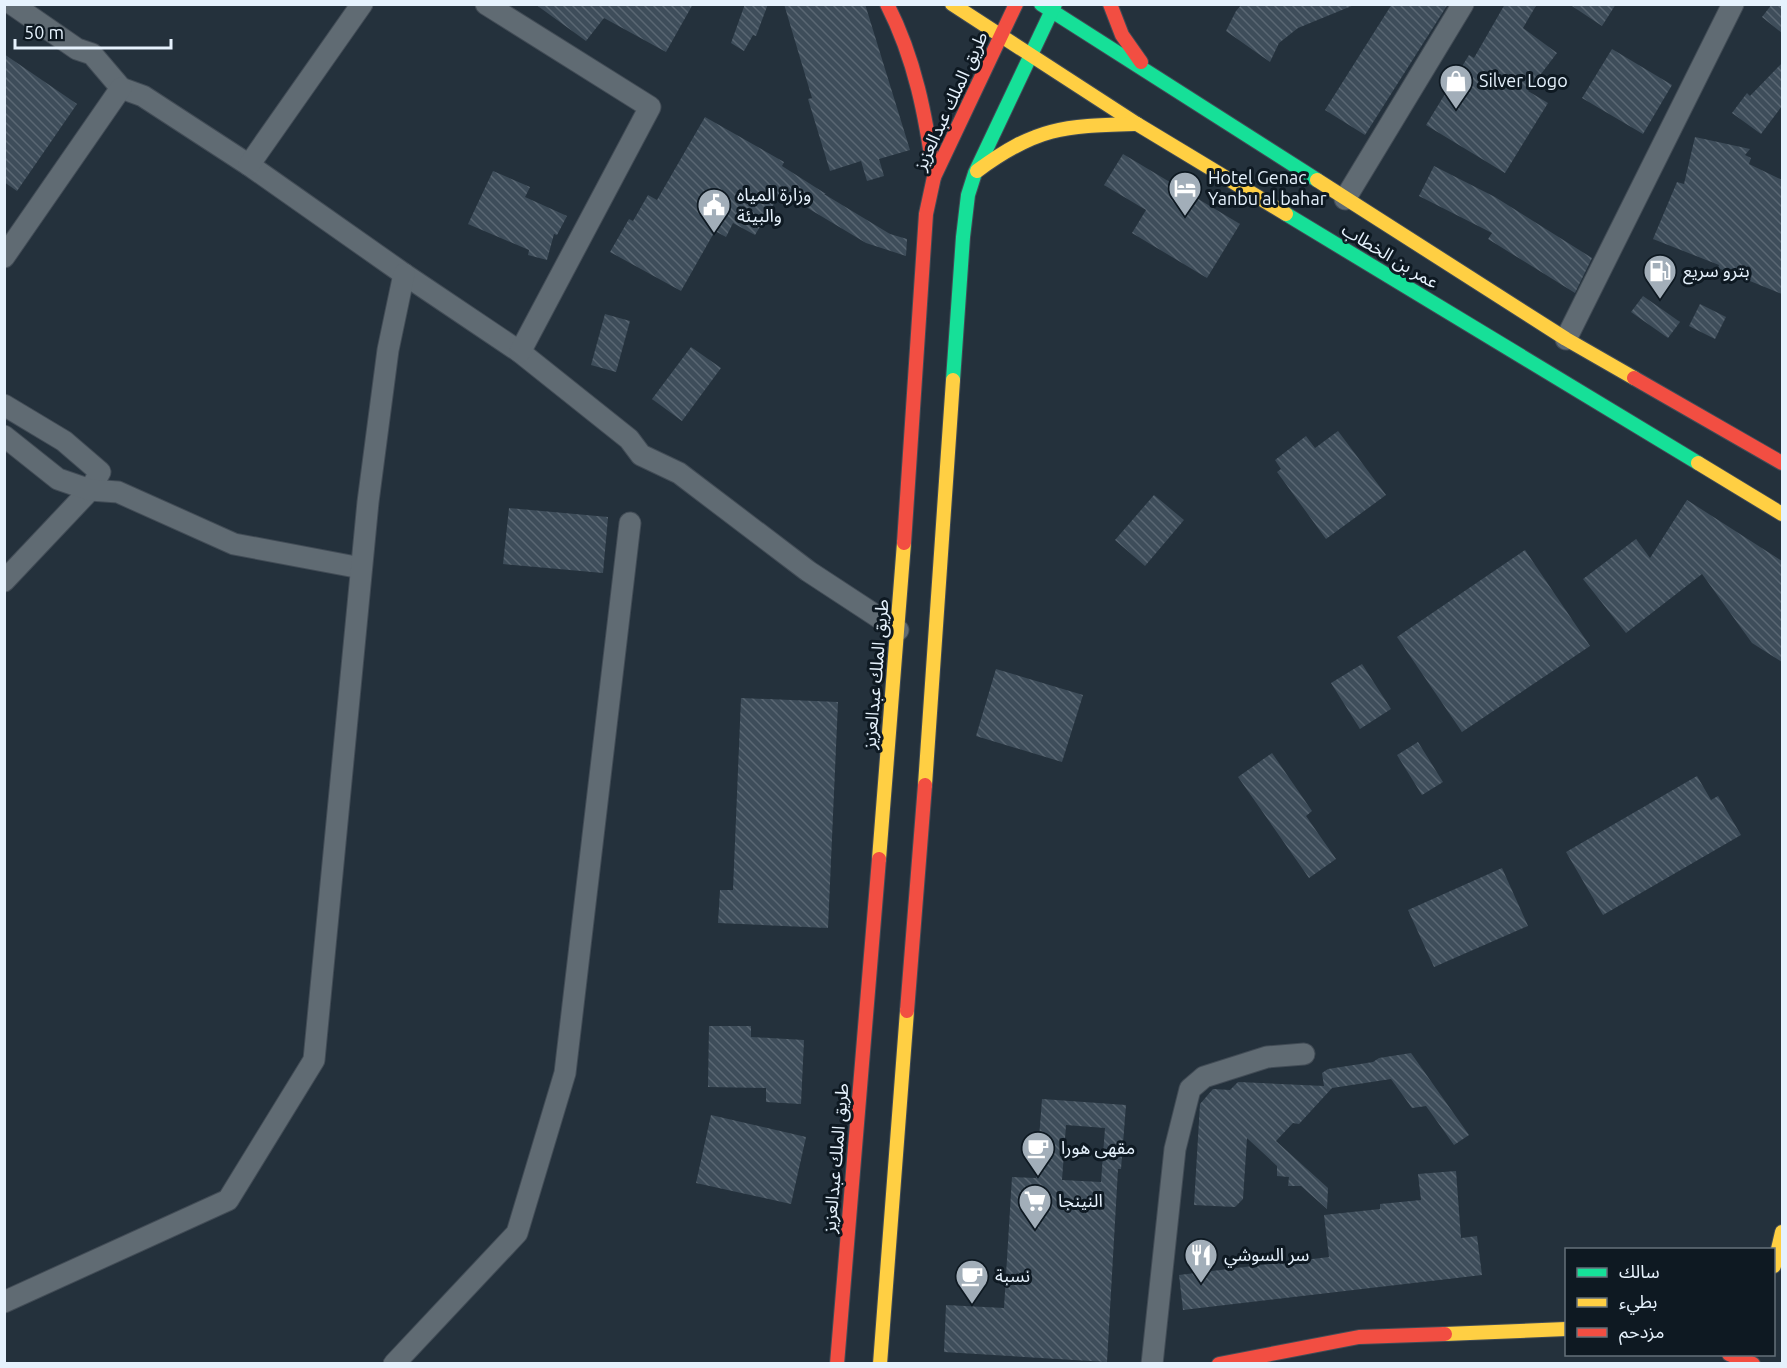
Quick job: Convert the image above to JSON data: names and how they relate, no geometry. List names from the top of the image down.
{
  "streets": {
    "main road": ["طريق الملك عبدالعزيز", "عمر بن الخطاب"]
  },
  "crossings": [
    ["طريق الملك عبدالعزيز", "عمر بن الخطاب"]
  ],
  "places": {
    "shop": ["Silver Logo"],
    "hotel": ["Hotel Genac Yanbu al bahar"],
    "public building": ["وزارة المياه والبيئة"],
    "fuel station": ["بترو سريع"],
    "cafe": ["مقهى هورا", "نسبة"],
    "supermarket": ["النينجا"],
    "restaurant": ["سر السوشي"]
  },
  "legend": ["سالك", "بطيء", "مزدحم"],
  "scale_bar": "50 m"
}
